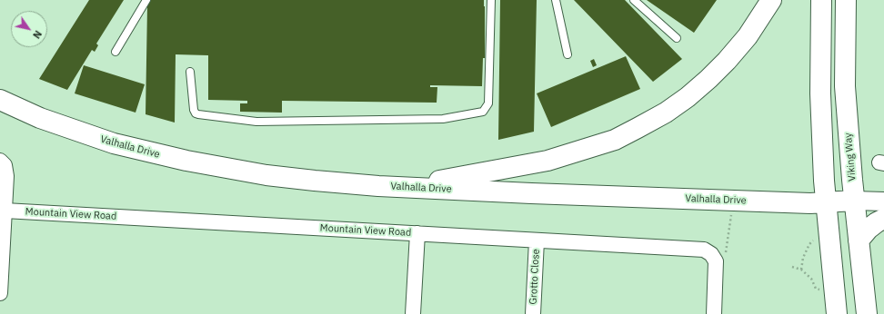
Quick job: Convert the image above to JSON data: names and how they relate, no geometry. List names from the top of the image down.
{
  "streets": {
    "main road": ["Valhalla Drive", "Viking Way"],
    "street": ["Mountain View Road", "Grotto Close"]
  },
  "crossings": [
    ["Valhalla Drive", "Viking Way"],
    ["Mountain View Road", "Grotto Close"]
  ],
  "north": "bottom right"
}
